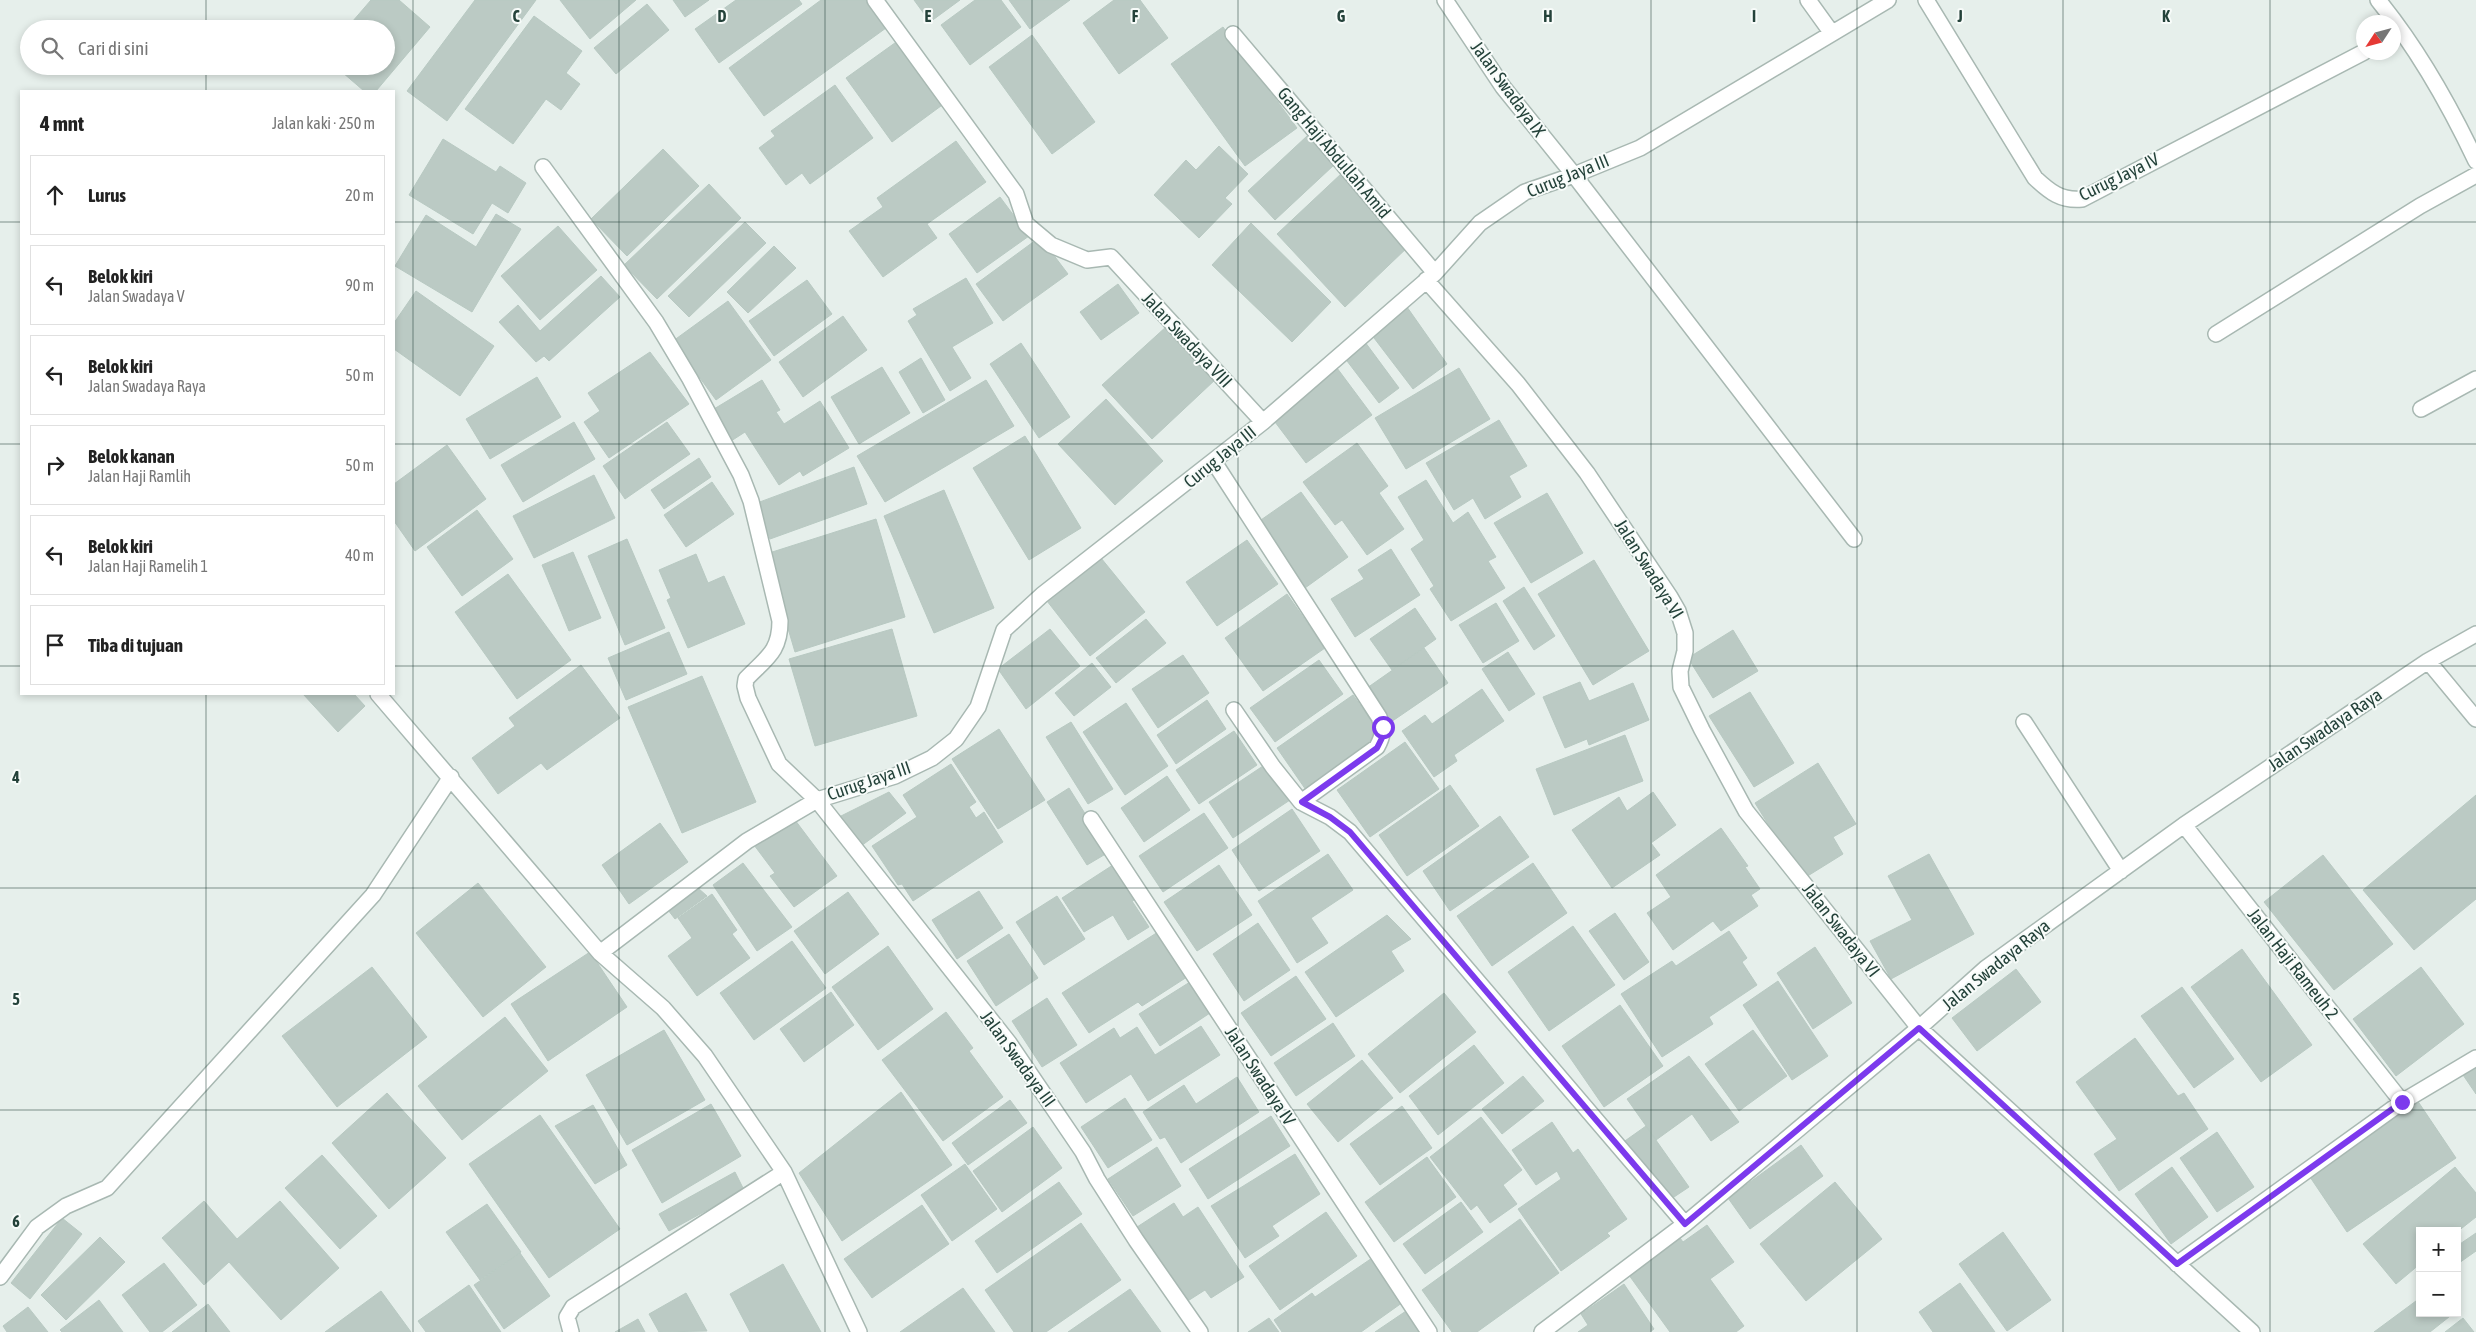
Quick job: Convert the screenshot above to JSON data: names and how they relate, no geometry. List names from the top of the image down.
{
  "streets": {
    "street": [
      "Jalan Swadaya IX",
      "Gang Haji Abdullah Amid",
      "Curug Jaya III",
      "Curug Jaya IV",
      "Jalan Swadaya VIII",
      "Jalan Swadaya VI",
      "Jalan Swadaya Raya",
      "Jalan Haji Rameuh 2",
      "Jalan Swadaya III",
      "Jalan Swadaya IV"
    ]
  },
  "crossings": [
    ["Jalan Swadaya IX", "Curug Jaya III"],
    ["Gang Haji Abdullah Amid", "Curug Jaya III"],
    ["Gang Haji Abdullah Amid", "Jalan Swadaya VI"],
    ["Curug Jaya III", "Jalan Swadaya VIII"],
    ["Curug Jaya III", "Jalan Swadaya VI"],
    ["Curug Jaya III", "Jalan Swadaya III"],
    ["Jalan Swadaya VI", "Jalan Swadaya Raya"],
    ["Jalan Swadaya Raya", "Jalan Haji Rameuh 2"]
  ],
  "north": "bottom left",
  "page": {
    "search": "Cari di sini",
    "heading": ["4 mnt", "Jalan kaki · 250 m"],
    "list": [
      ["Lurus", "20 m"],
      ["Belok kiri", "Jalan Swadaya V", "90 m"],
      ["Belok kiri", "Jalan Swadaya Raya", "50 m"],
      ["Belok kanan", "Jalan Haji Ramlih", "50 m"],
      ["Belok kiri", "Jalan Haji Ramelih 1", "40 m"],
      "Tiba di tujuan"
    ],
    "map_buttons": ["+", "−"]
  },
  "grid": {
    "columns": [
      "C",
      "D",
      "E",
      "F",
      "G",
      "H",
      "I",
      "J",
      "K"
    ],
    "rows": ["4", "5", "6"]
  }
}
